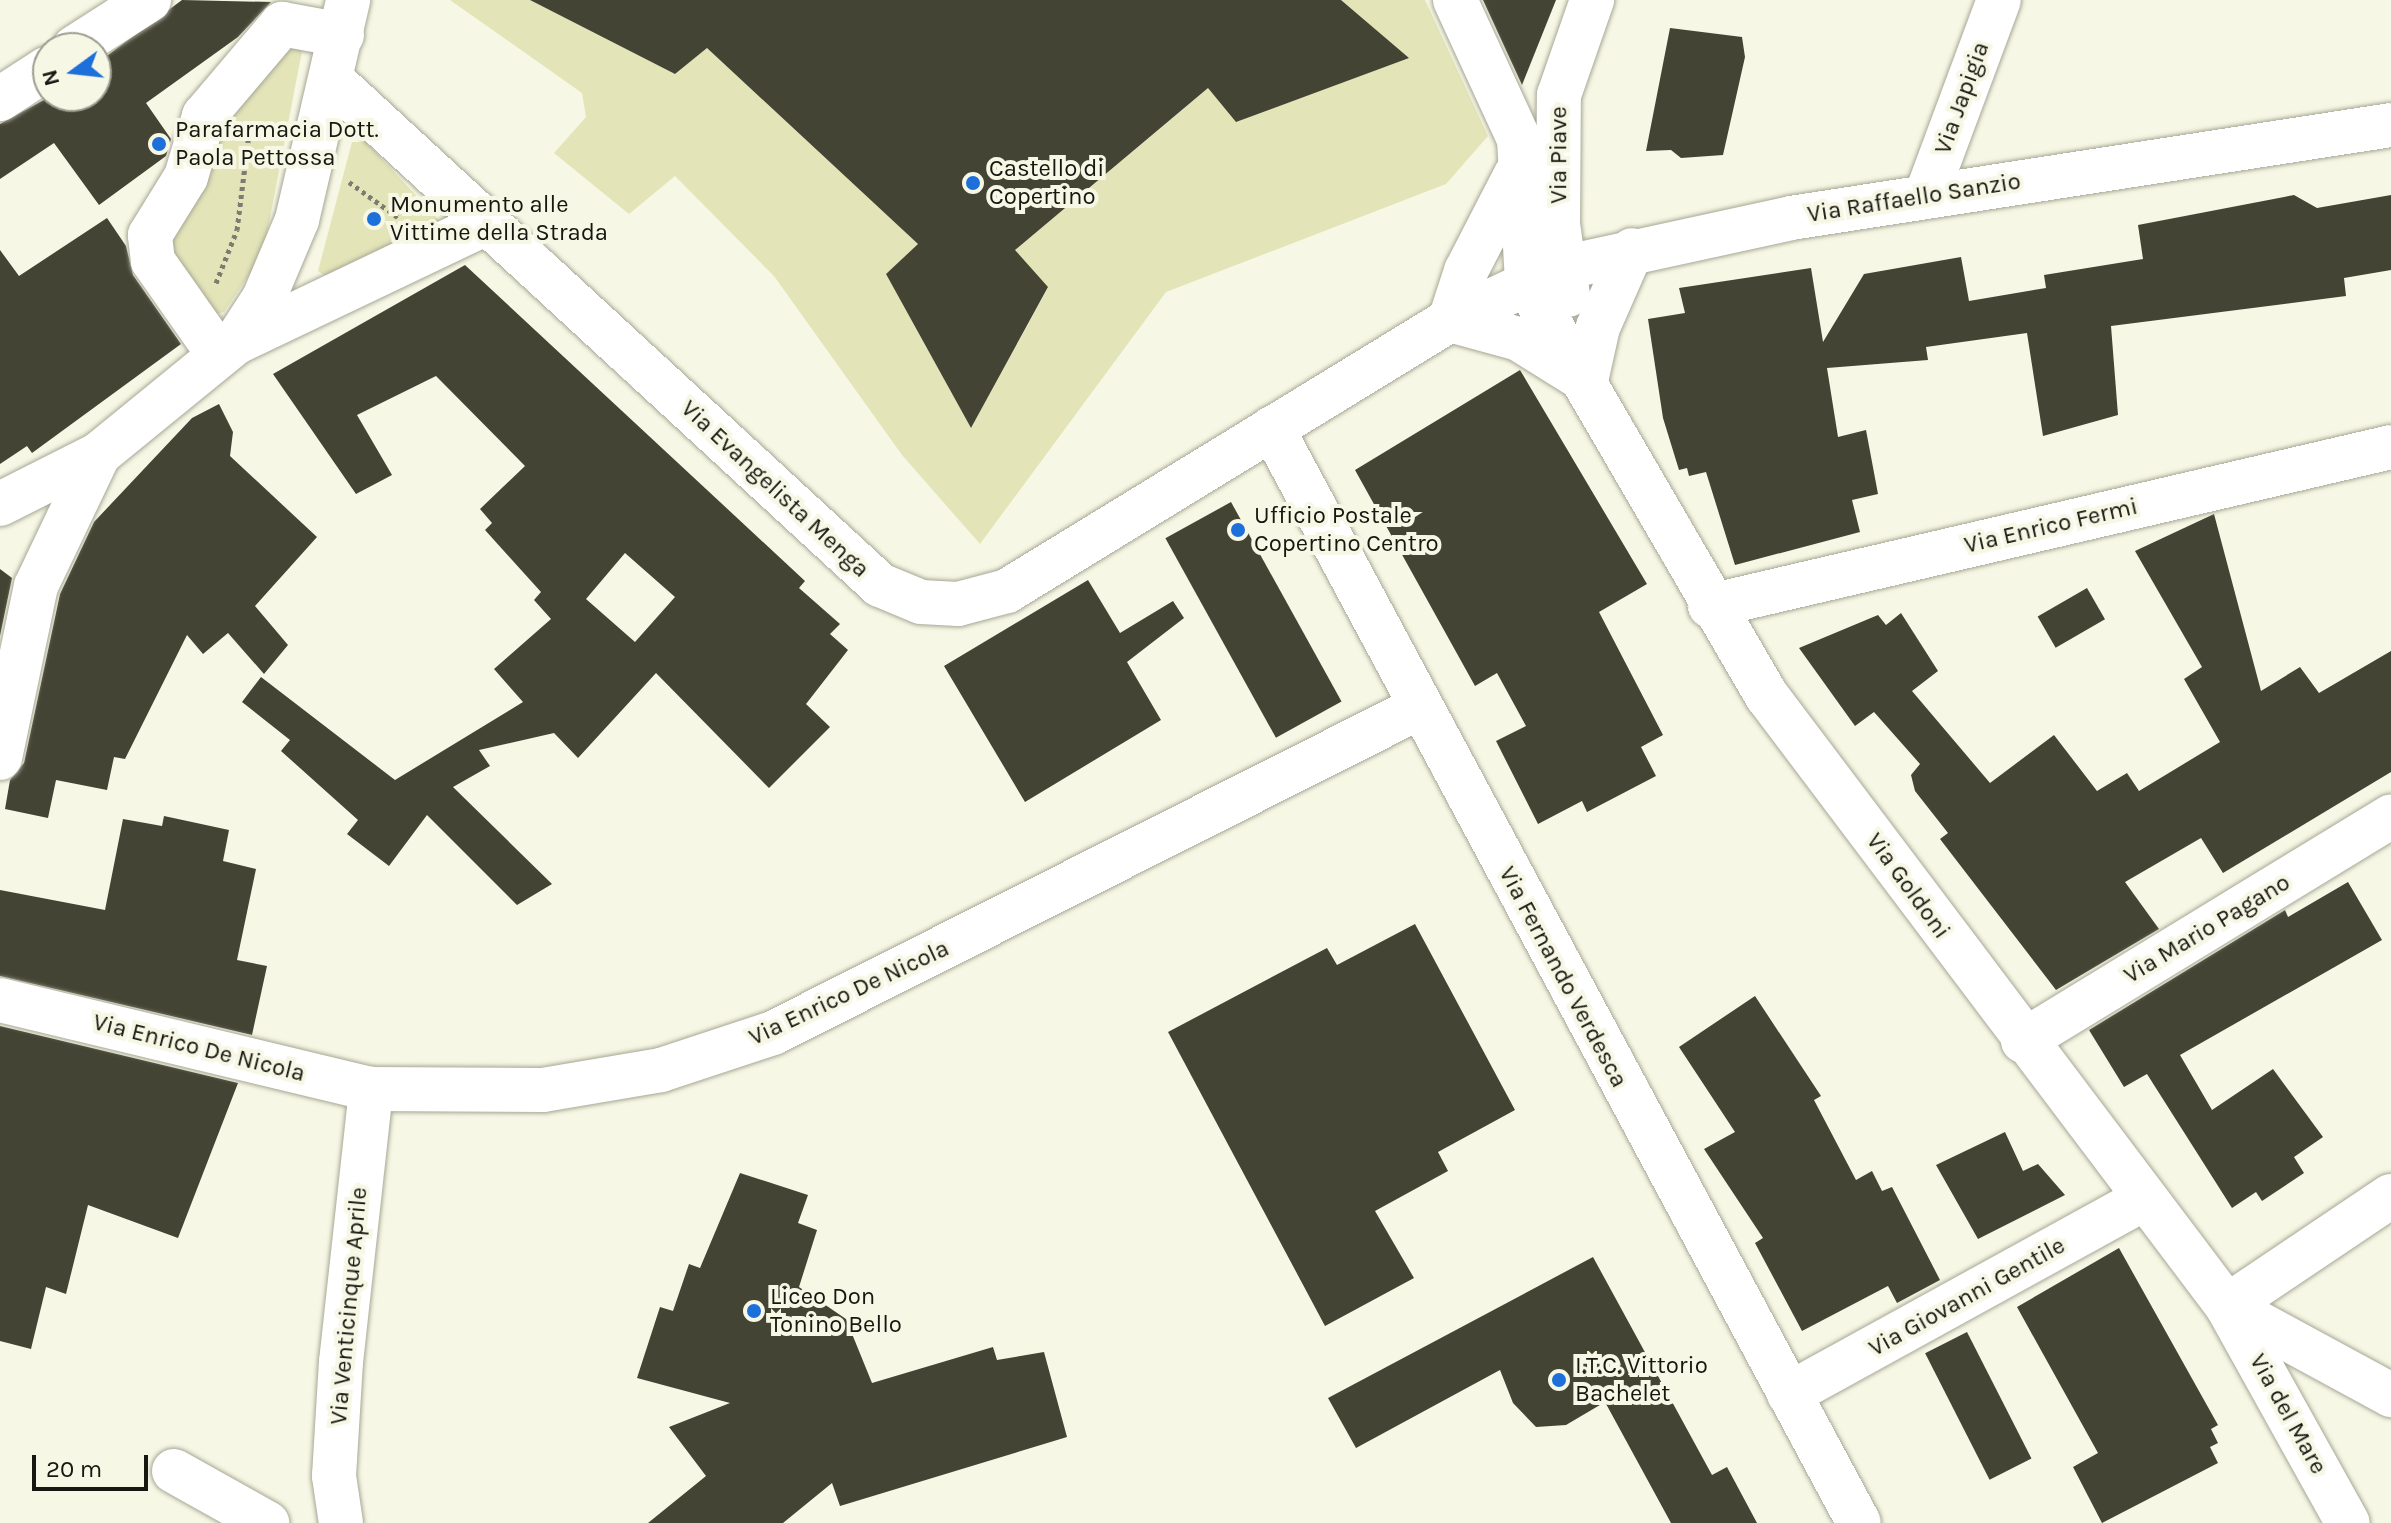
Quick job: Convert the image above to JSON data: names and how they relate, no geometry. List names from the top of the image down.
{
  "streets": {
    "street": [
      "Via Japigia",
      "Via Piave",
      "Via Raffaello Sanzio",
      "Via Evangelista Menga",
      "Via Enrico Fermi",
      "Via Goldoni",
      "Via Mario Pagano",
      "Via Fernando Verdesca",
      "Via Enrico De Nicola",
      "Via Giovanni Gentile",
      "Via Venticinque Aprile",
      "Via del Mare"
    ]
  },
  "crossings": [
    ["Via Japigia", "Via Raffaello Sanzio"],
    ["Via Piave", "Via Raffaello Sanzio"],
    ["Via Raffaello Sanzio", "Via Evangelista Menga"],
    ["Via Evangelista Menga", "Via Fernando Verdesca"],
    ["Via Enrico Fermi", "Via Goldoni"],
    ["Via Goldoni", "Via Mario Pagano"],
    ["Via Goldoni", "Via Giovanni Gentile"],
    ["Via Goldoni", "Via del Mare"],
    ["Via Fernando Verdesca", "Via Enrico De Nicola"],
    ["Via Fernando Verdesca", "Via Giovanni Gentile"],
    ["Via Enrico De Nicola", "Via Venticinque Aprile"]
  ],
  "places": [
    "Parafarmacia Dott. Paola Pettossa",
    "Castello di Copertino",
    "Monumento alle Vittime della Strada",
    "Ufficio Postale Copertino Centro",
    "Liceo Don Tonino Bello",
    "I.T.C. Vittorio Bachelet"
  ],
  "scale_bar": "20 m",
  "north": "left"
}
